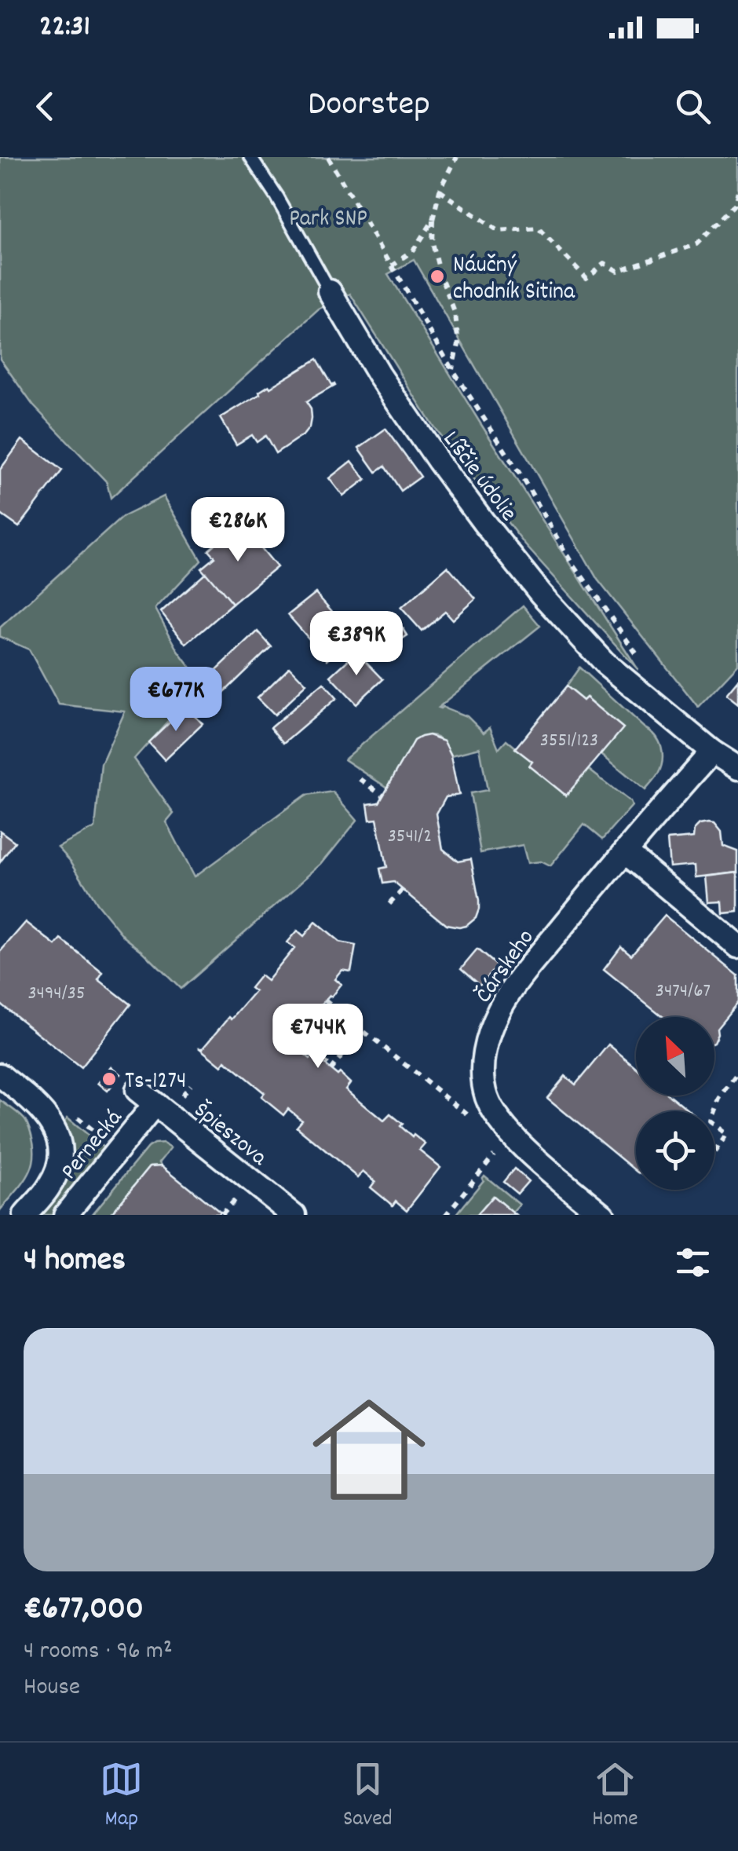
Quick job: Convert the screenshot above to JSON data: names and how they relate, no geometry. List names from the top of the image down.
{
  "streets": {
    "street": [
      "Líščie údolie",
      "Čárskeho",
      "Špieszova",
      "Pernecká"
    ]
  },
  "crossings": [
    ["Líščie údolie", "Čárskeho"],
    ["Špieszova", "Pernecká"]
  ],
  "parks": ["Park SNP"],
  "places": ["Náučný chodník Sitina", "Ts-1274"],
  "house_numbers": [
    "3551/123",
    "3541/2",
    "3474/67",
    "3494/35"
  ],
  "north": "top left",
  "page": {
    "status": "22:31",
    "header": "Doorstep",
    "price": [
      "€286K",
      "€389K",
      "€677K",
      "€744K"
    ],
    "heading": "4 homes",
    "list": [
      {
        "name": "€677,000",
        "note": "4 rooms · 96 m² · House"
      }
    ],
    "tabs": ["Map", "Saved", "Home"]
  }
}
